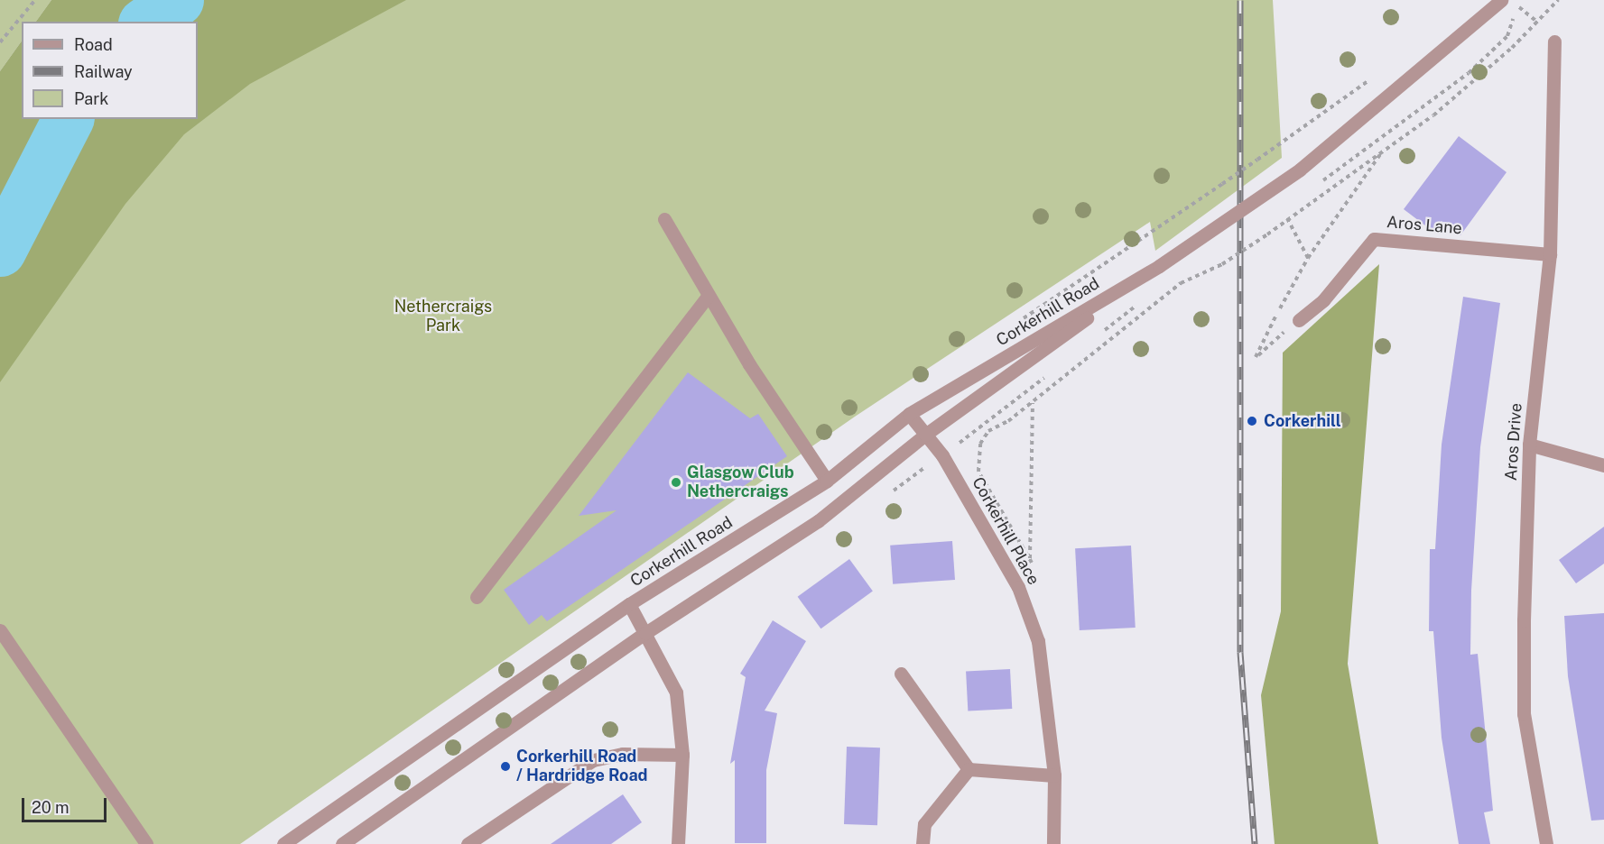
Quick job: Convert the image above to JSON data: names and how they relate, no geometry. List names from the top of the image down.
{
  "streets": {
    "street": [
      "Aros Lane",
      "Corkerhill Road",
      "Aros Drive",
      "Corkerhill Place"
    ]
  },
  "crossings": [
    ["Aros Lane", "Aros Drive"],
    ["Corkerhill Road", "Corkerhill Place"]
  ],
  "parks": ["Nethercraigs Park"],
  "places": ["Corkerhill", "Glasgow Club Nethercraigs", "Corkerhill Road / Hardridge Road"],
  "legend": ["Road", "Railway", "Park"],
  "scale_bar": "20 m"
}
